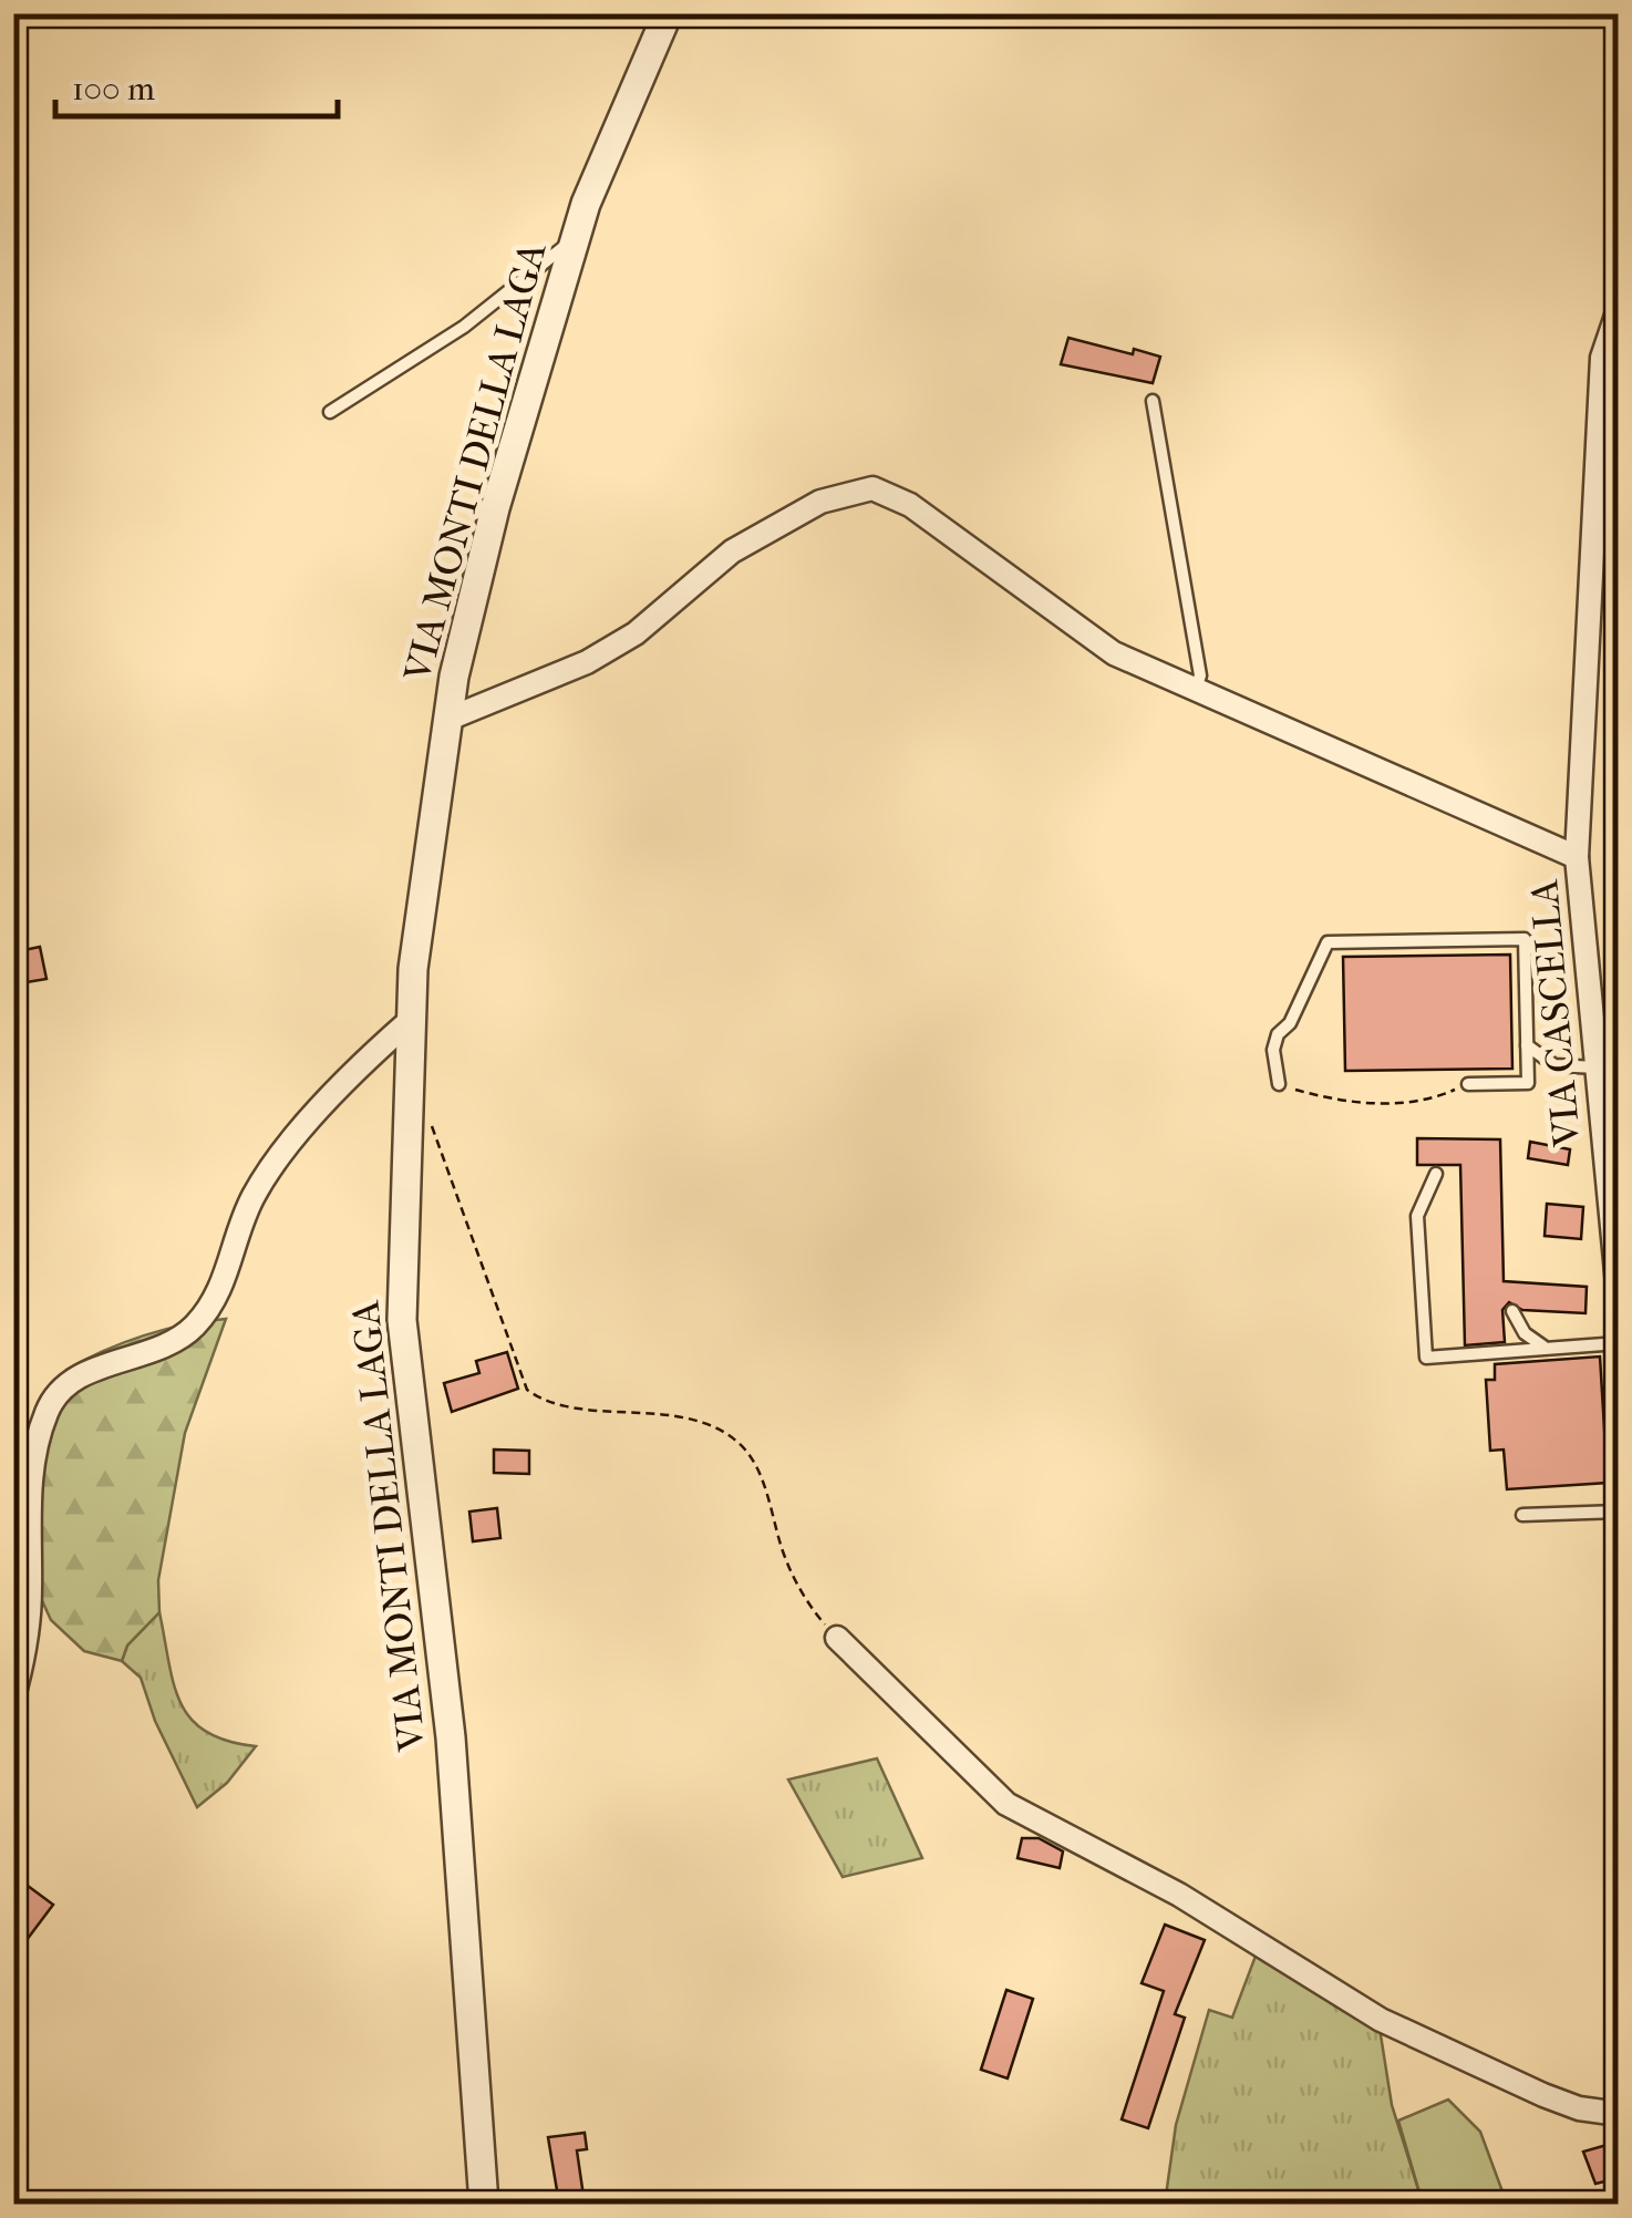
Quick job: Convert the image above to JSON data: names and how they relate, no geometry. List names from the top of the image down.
{
  "streets": {
    "street": ["VIA MONTI DELLA LAGA", "VIA CASCELLA"]
  },
  "scale_bar": "100 m"
}
